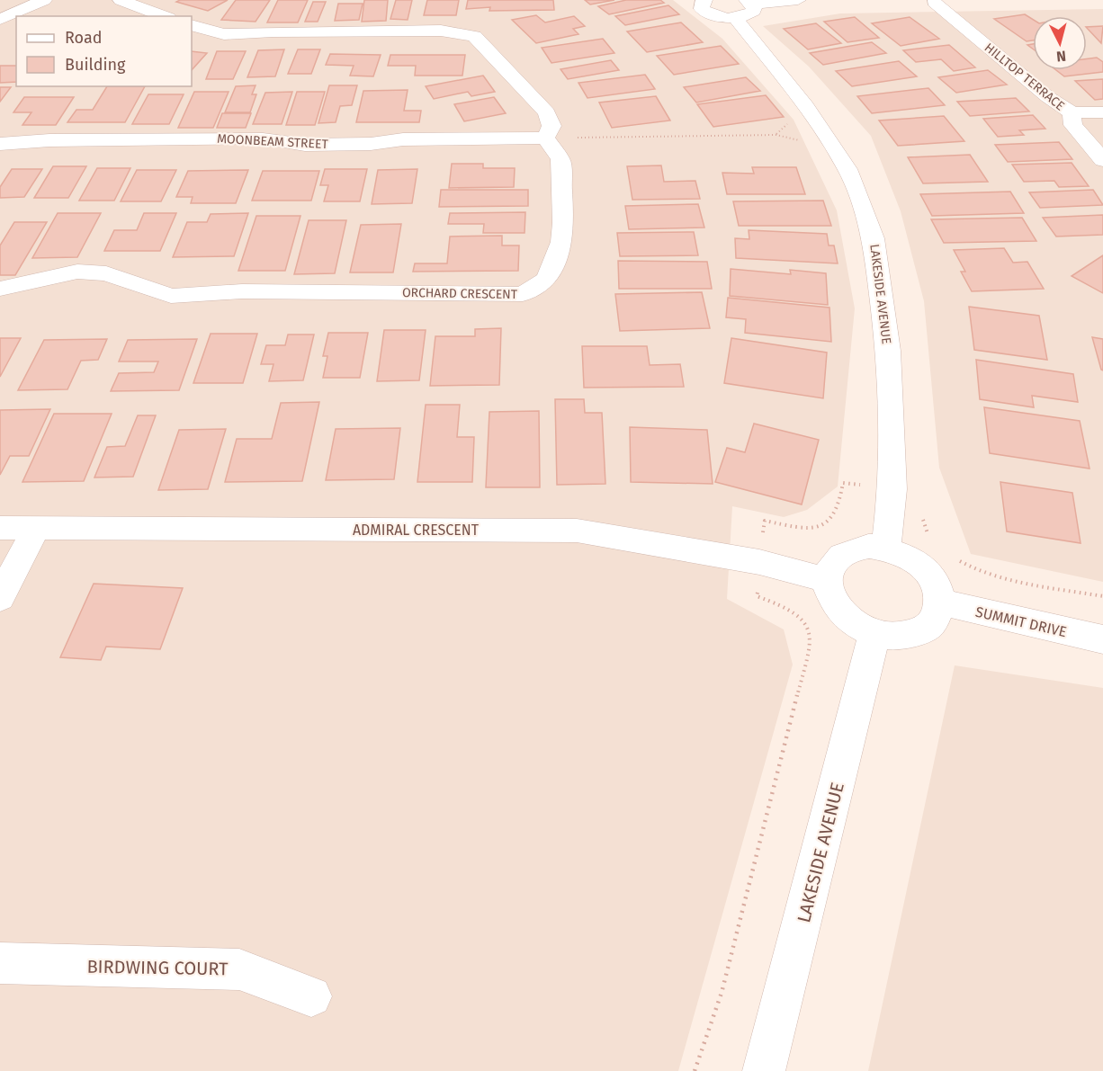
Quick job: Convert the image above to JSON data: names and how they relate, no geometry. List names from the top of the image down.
{
  "streets": {
    "street": [
      "HILLTOP TERRACE",
      "MOONBEAM STREET",
      "ORCHARD CRESCENT",
      "LAKESIDE AVENUE",
      "ADMIRAL CRESCENT",
      "SUMMIT DRIVE",
      "BIRDWING COURT"
    ]
  },
  "crossings": [
    ["MOONBEAM STREET", "ORCHARD CRESCENT"],
    ["LAKESIDE AVENUE", "ADMIRAL CRESCENT"],
    ["LAKESIDE AVENUE", "SUMMIT DRIVE"],
    ["ADMIRAL CRESCENT", "SUMMIT DRIVE"]
  ],
  "legend": ["Road", "Building"],
  "north": "bottom"
}
